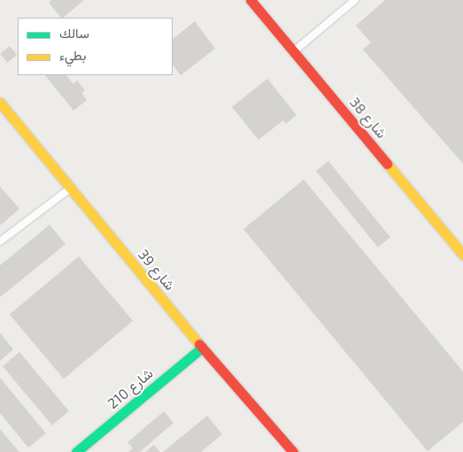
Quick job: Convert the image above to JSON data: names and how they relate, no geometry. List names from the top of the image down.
{
  "streets": {
    "street": ["شارع 38", "شارع 39", "شارع 210"]
  },
  "crossings": [
    ["شارع 39", "شارع 210"]
  ],
  "legend": ["سالك", "بطيء"]
}
